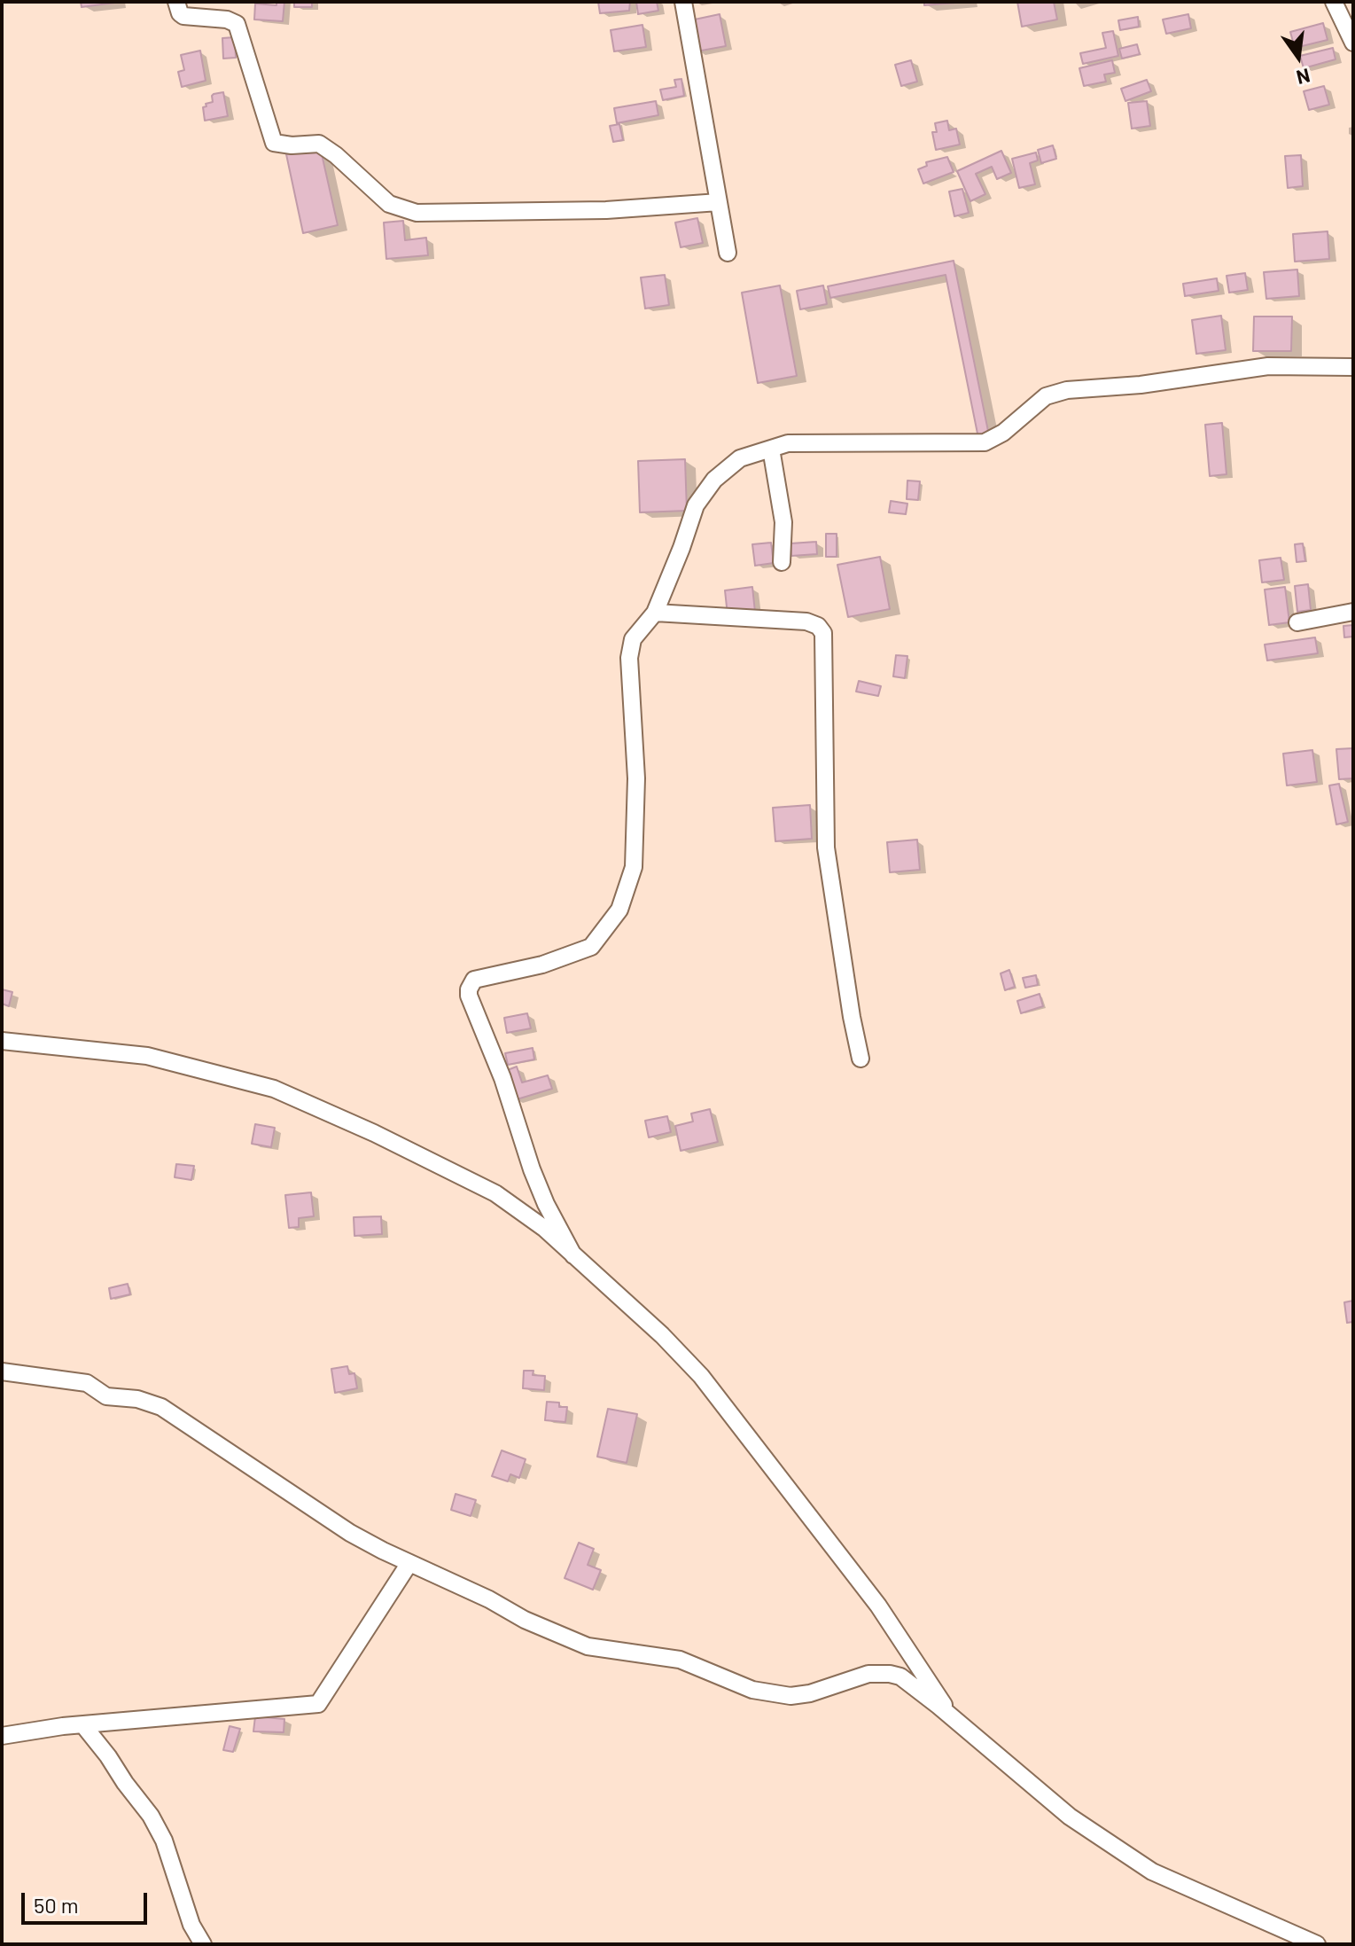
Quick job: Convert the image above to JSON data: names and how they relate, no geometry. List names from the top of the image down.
{
  "scale_bar": "50 m",
  "north": "bottom"
}
